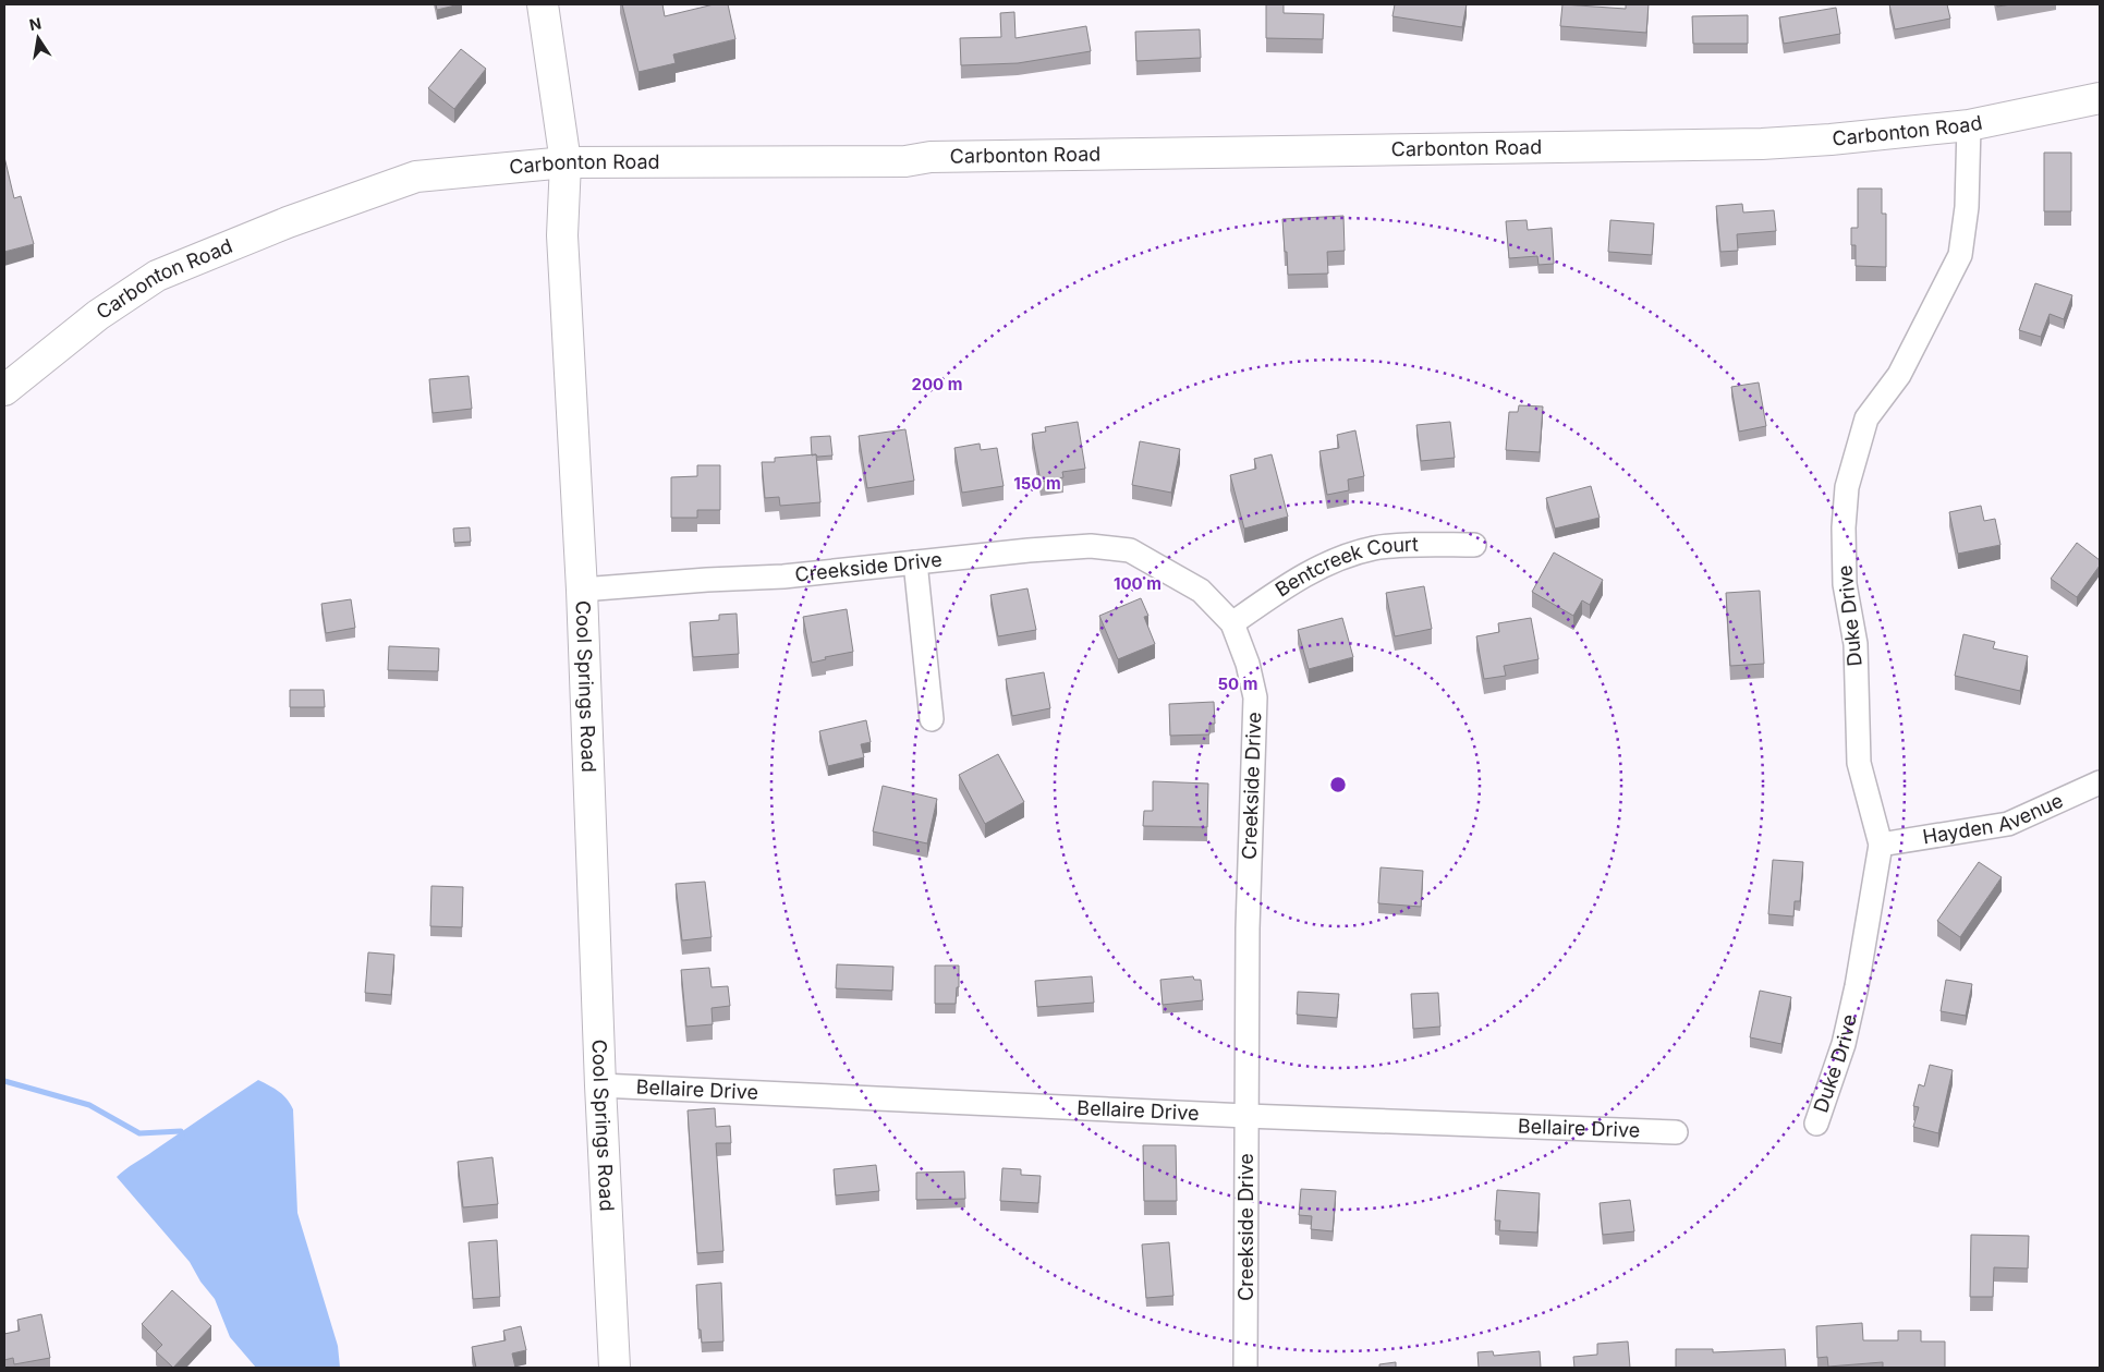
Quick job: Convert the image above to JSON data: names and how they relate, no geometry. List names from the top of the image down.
{
  "streets": {
    "street": [
      "Carbonton Road",
      "Creekside Drive",
      "Bentcreek Court",
      "Duke Drive",
      "Cool Springs Road",
      "Hayden Avenue",
      "Bellaire Drive"
    ]
  },
  "crossings": [
    ["Carbonton Road", "Duke Drive"],
    ["Carbonton Road", "Cool Springs Road"],
    ["Creekside Drive", "Bentcreek Court"],
    ["Creekside Drive", "Cool Springs Road"],
    ["Creekside Drive", "Bellaire Drive"],
    ["Duke Drive", "Hayden Avenue"],
    ["Cool Springs Road", "Bellaire Drive"]
  ],
  "north": "top",
  "rings": [
    "200 m",
    "150 m",
    "100 m",
    "50 m"
  ]
}
